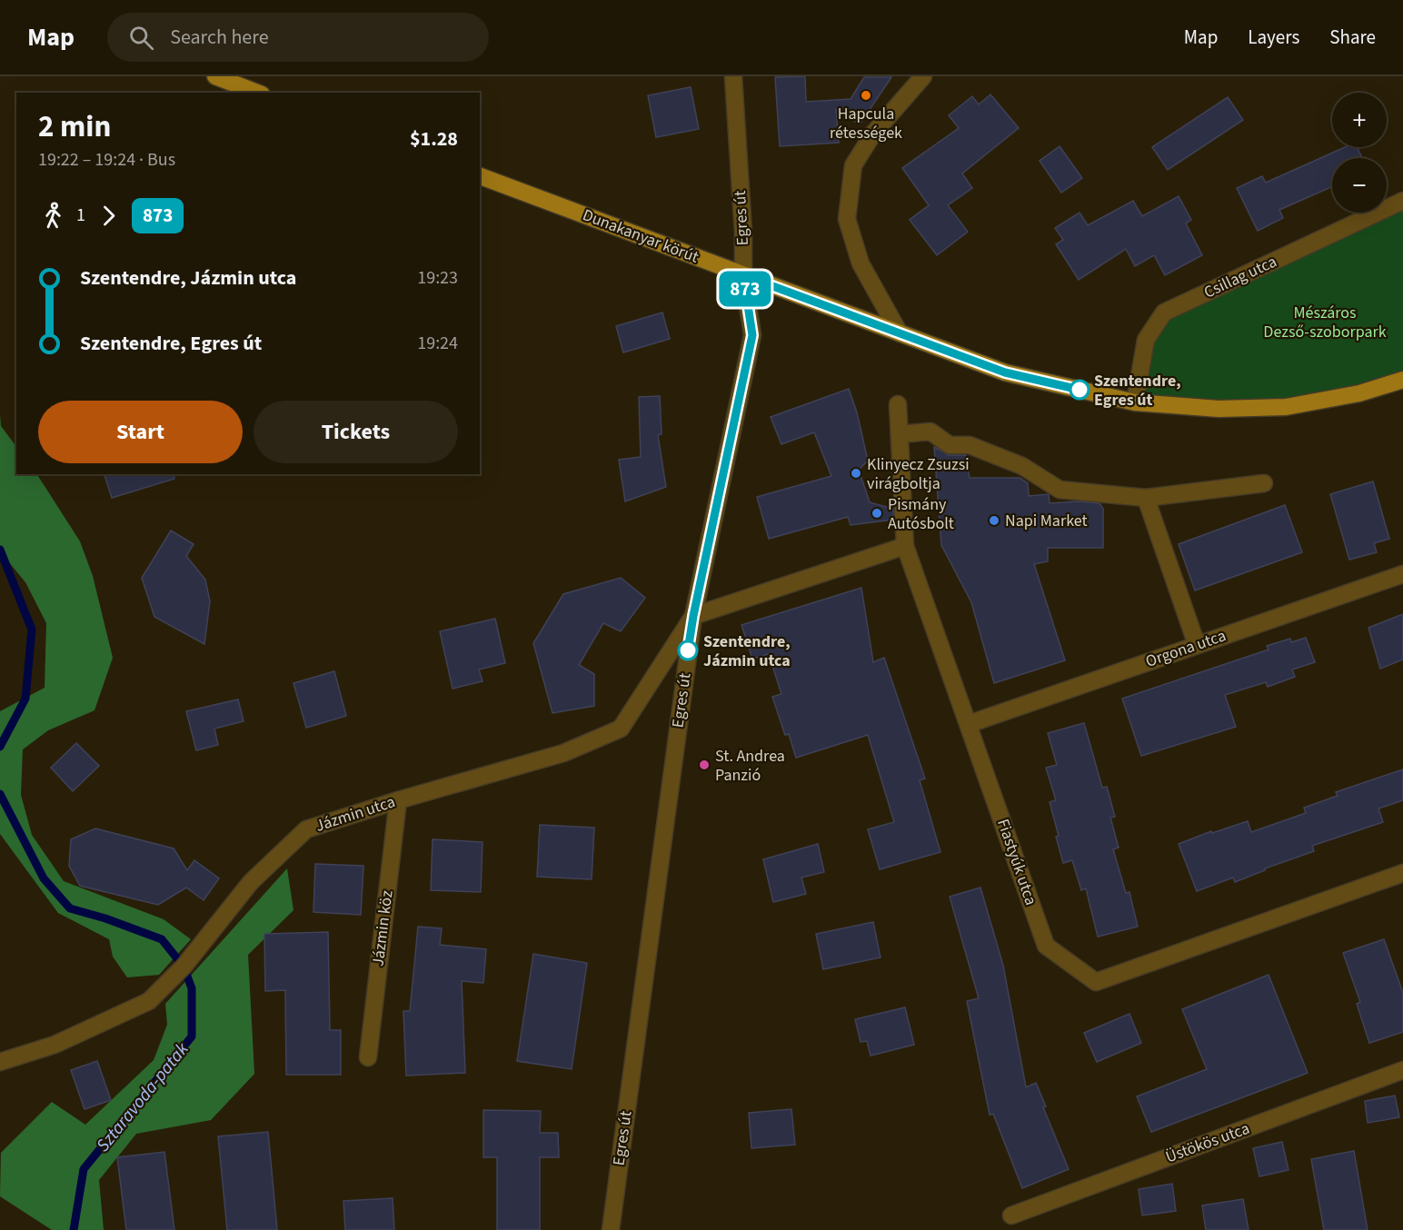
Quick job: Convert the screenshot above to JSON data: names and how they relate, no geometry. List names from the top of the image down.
{
  "streets": {
    "main road": ["Dunakanyar körút"],
    "street": [
      "Egres út",
      "Csillag utca",
      "Orgona utca",
      "Jázmin utca",
      "Fiastyúk utca",
      "Jázmin köz",
      "Üstökös utca"
    ]
  },
  "crossings": [
    ["Egres út", "Dunakanyar körút"],
    ["Egres út", "Jázmin utca"],
    ["Dunakanyar körút", "Csillag utca"],
    ["Orgona utca", "Fiastyúk utca"],
    ["Jázmin utca", "Jázmin köz"]
  ],
  "water": ["Sztaravoda-patak"],
  "parks": ["Mészáros Dezső-szoborpark"],
  "places": [
    "Hapcula rétességek",
    "Szentendre, Egres út",
    "Klinyecz Zsuzsi virágboltja",
    "Pismány Autósbolt",
    "Napi Market",
    "Szentendre, Jázmin utca",
    "St. Andrea Panzió"
  ],
  "lines": ["bus line 873"],
  "page": {
    "header": "Map",
    "search": "Search here",
    "nav": ["Map", "Layers", "Share"],
    "on_map": "873",
    "map_buttons": ["+", "−"],
    "heading": ["2 min", "19:22 – 19:24 · Bus", "$1.28"],
    "legs": ["1", "873"],
    "list": [
      {
        "name": "Szentendre, Jázmin utca",
        "value": "19:23"
      },
      {
        "name": "Szentendre, Egres út",
        "value": "19:24"
      }
    ],
    "buttons": ["Start", "Tickets"]
  }
}
